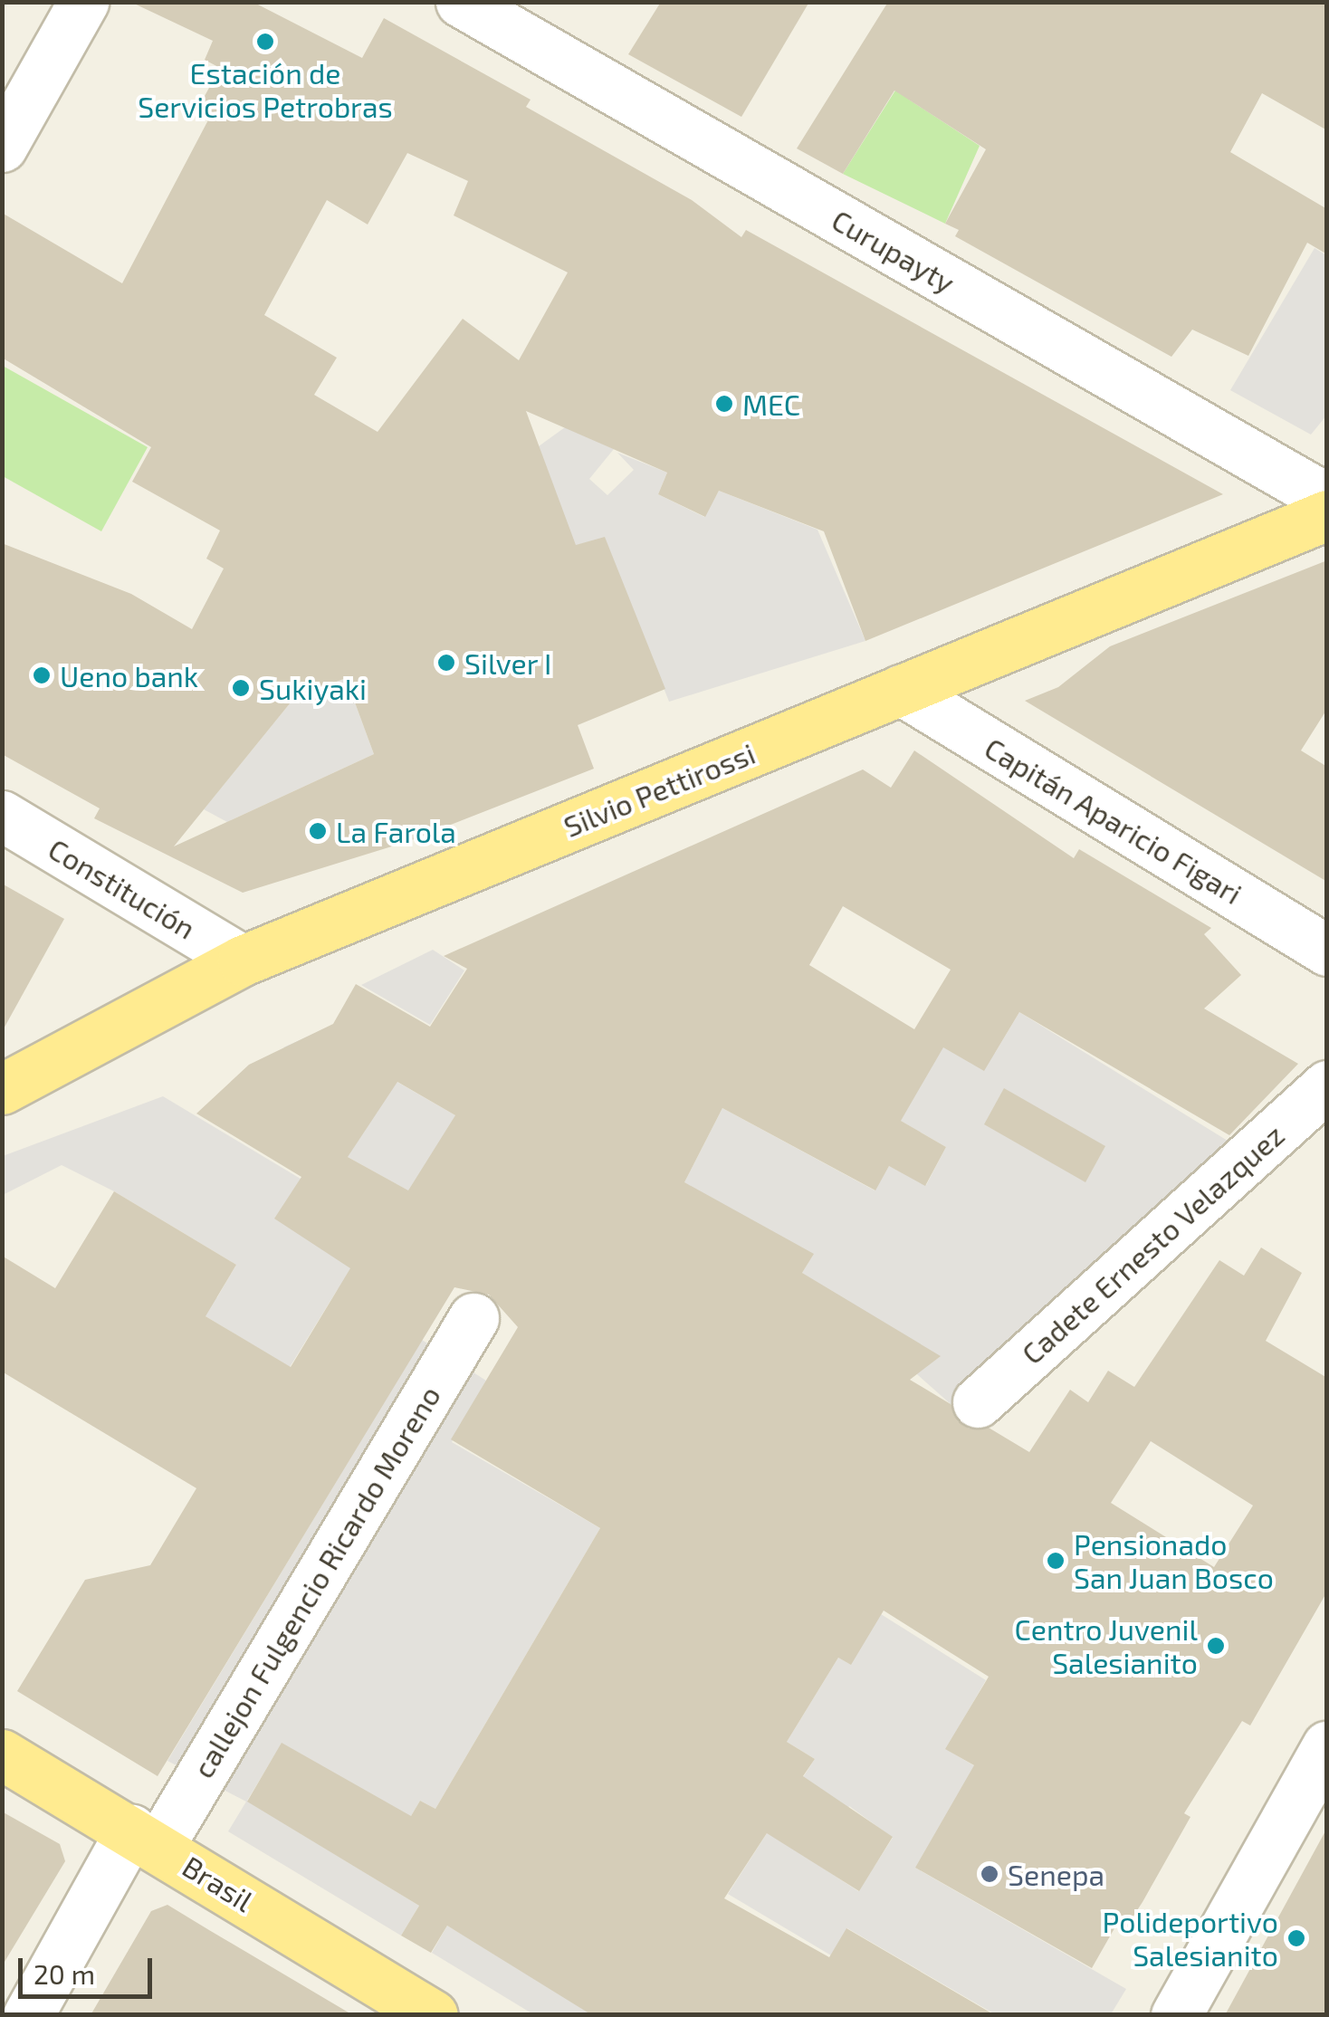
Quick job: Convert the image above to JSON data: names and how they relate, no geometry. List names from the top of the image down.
{
  "streets": {
    "main road": ["Silvio Pettirossi", "Brasil"],
    "street": [
      "Curupayty",
      "Capitán Aparicio Figari",
      "Constitución",
      "Cadete Ernesto Velazquez",
      "callejon Fulgencio Ricardo Moreno"
    ]
  },
  "crossings": [
    ["Silvio Pettirossi", "Capitán Aparicio Figari"],
    ["Silvio Pettirossi", "Constitución"],
    ["callejon Fulgencio Ricardo Moreno", "Brasil"]
  ],
  "places": [
    "Estación de Servicios Petrobras",
    "MEC",
    "Silver I",
    "Ueno bank",
    "Sukiyaki",
    "La Farola",
    "Pensionado San Juan Bosco",
    "Centro Juvenil Salesianito",
    "Senepa",
    "Polideportivo Salesianito"
  ],
  "scale_bar": "20 m"
}
